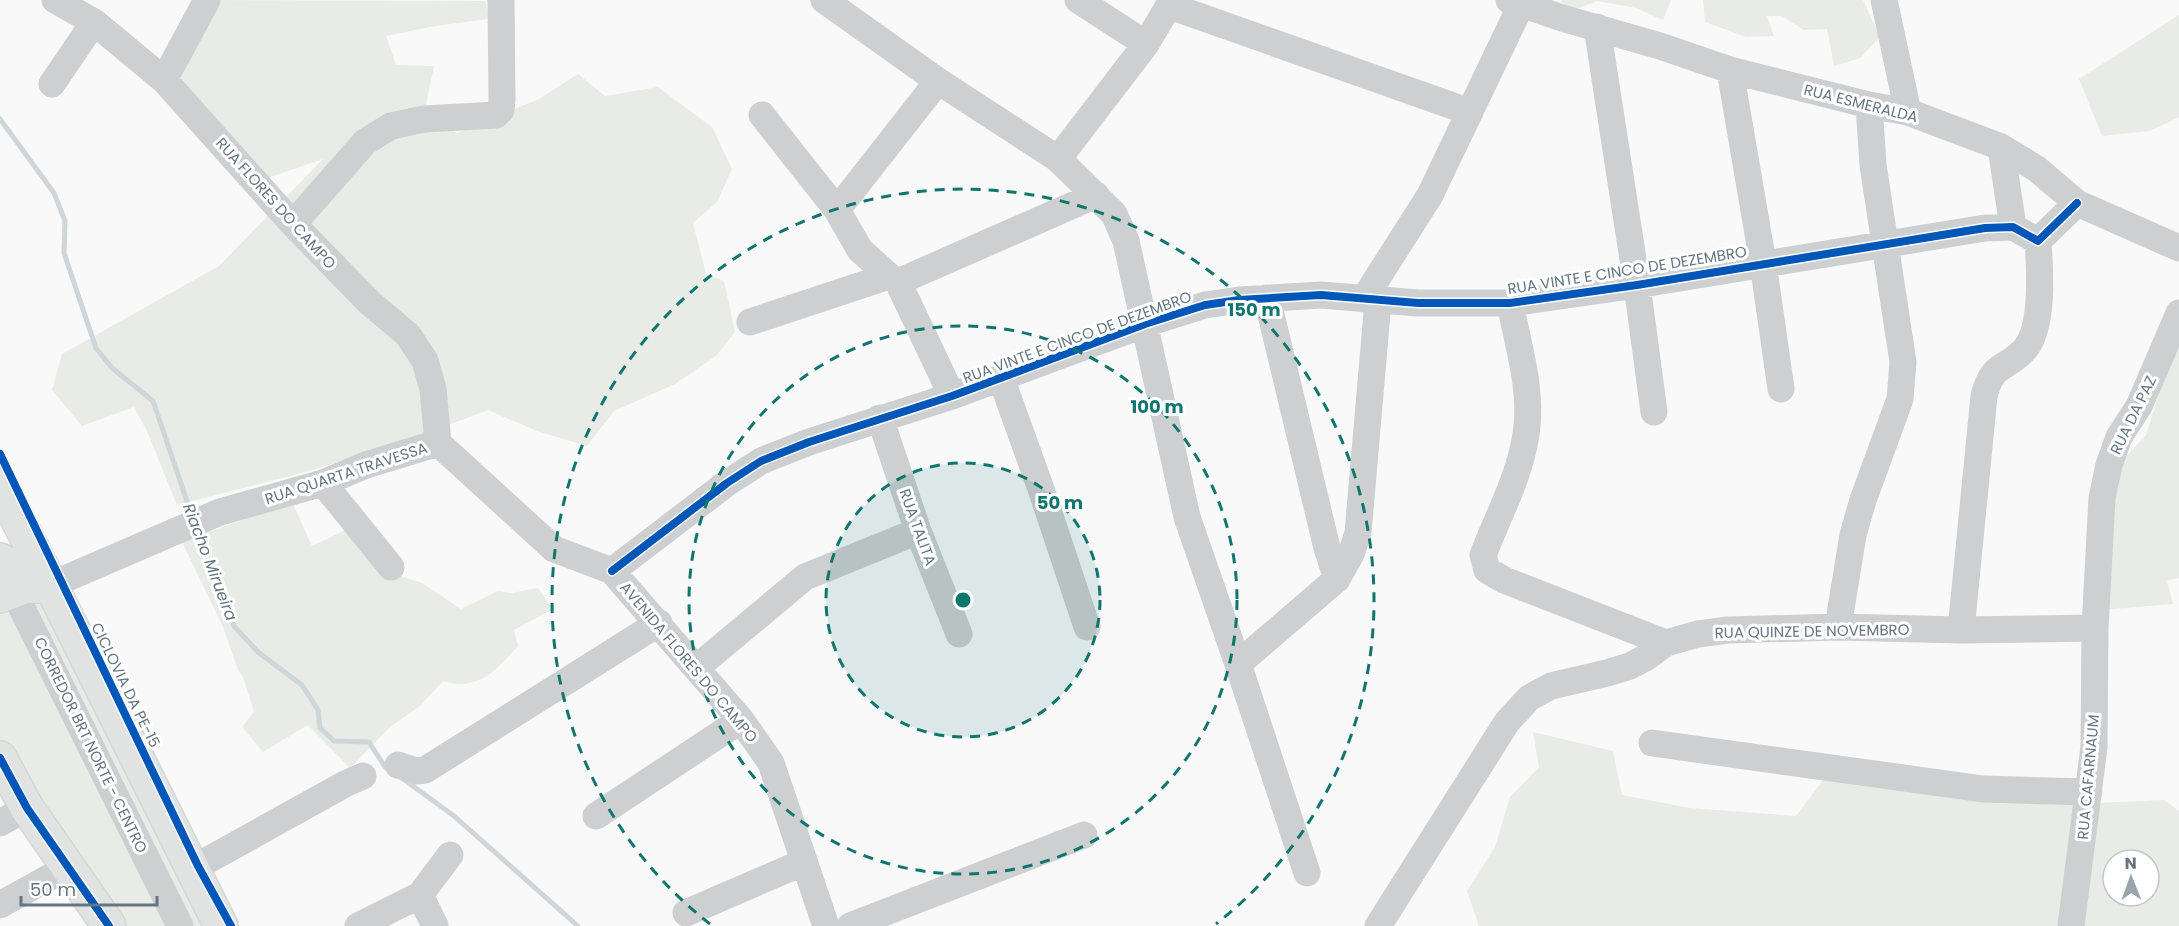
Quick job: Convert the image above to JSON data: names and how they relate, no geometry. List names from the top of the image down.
{
  "streets": {
    "street": [
      "RUA ESMERALDA",
      "RUA FLORES DO CAMPO",
      "RUA VINTE E CINCO DE DEZEMBRO",
      "RUA DA PAZ",
      "RUA QUARTA TRAVESSA",
      "RUA TALITA",
      "RUA QUINZE DE NOVEMBRO",
      "AVENIDA FLORES DO CAMPO",
      "CORREDOR BRT NORTE - CENTRO",
      "RUA CAFARNAUM"
    ],
    "cycle path": ["CICLOVIA DA PE-15"]
  },
  "crossings": [
    ["RUA ESMERALDA", "RUA VINTE E CINCO DE DEZEMBRO"],
    ["RUA FLORES DO CAMPO", "RUA QUARTA TRAVESSA"],
    ["RUA FLORES DO CAMPO", "AVENIDA FLORES DO CAMPO"],
    ["RUA VINTE E CINCO DE DEZEMBRO", "RUA TALITA"],
    ["RUA VINTE E CINCO DE DEZEMBRO", "AVENIDA FLORES DO CAMPO"],
    ["RUA DA PAZ", "RUA QUINZE DE NOVEMBRO"],
    ["RUA DA PAZ", "RUA CAFARNAUM"],
    ["RUA QUARTA TRAVESSA", "AVENIDA FLORES DO CAMPO"],
    ["RUA QUINZE DE NOVEMBRO", "RUA CAFARNAUM"]
  ],
  "water": ["Riacho Mirueira"],
  "scale_bar": "50 m",
  "north": "top",
  "rings": ["150 m", "100 m", "50 m"]
}
